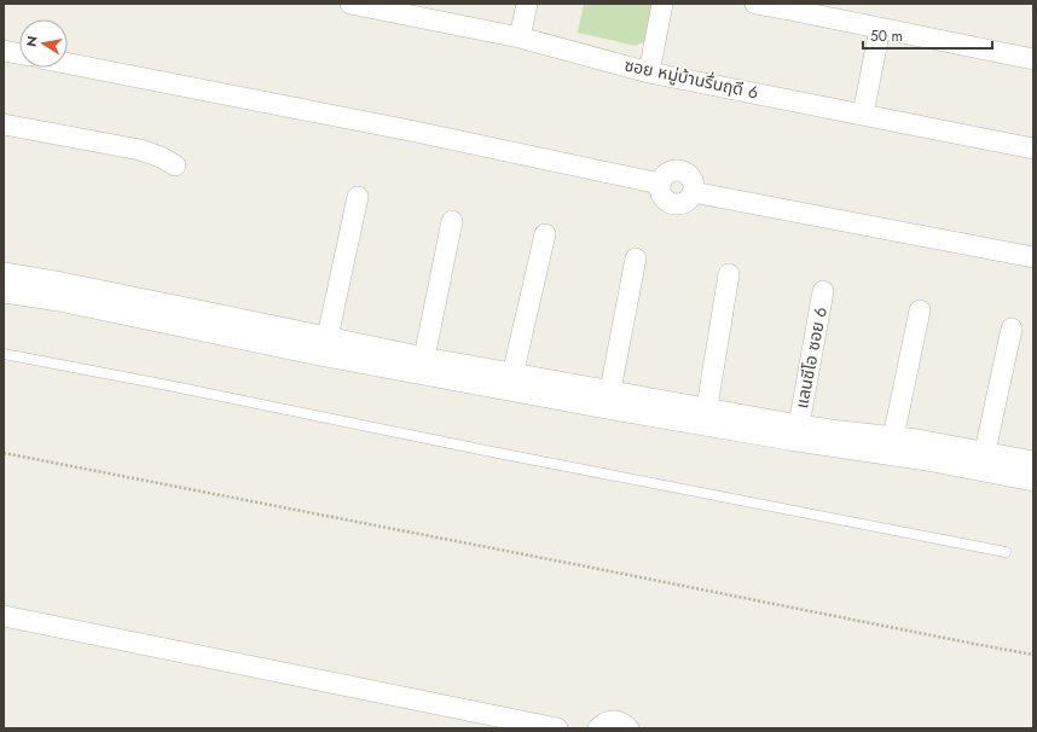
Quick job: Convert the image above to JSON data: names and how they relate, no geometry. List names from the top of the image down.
{
  "streets": {
    "street": ["ซอย หมู่บ้านรื่นฤดี 6", "แลนซีโอ ซอย 6"]
  },
  "scale_bar": "50 m",
  "north": "left"
}
